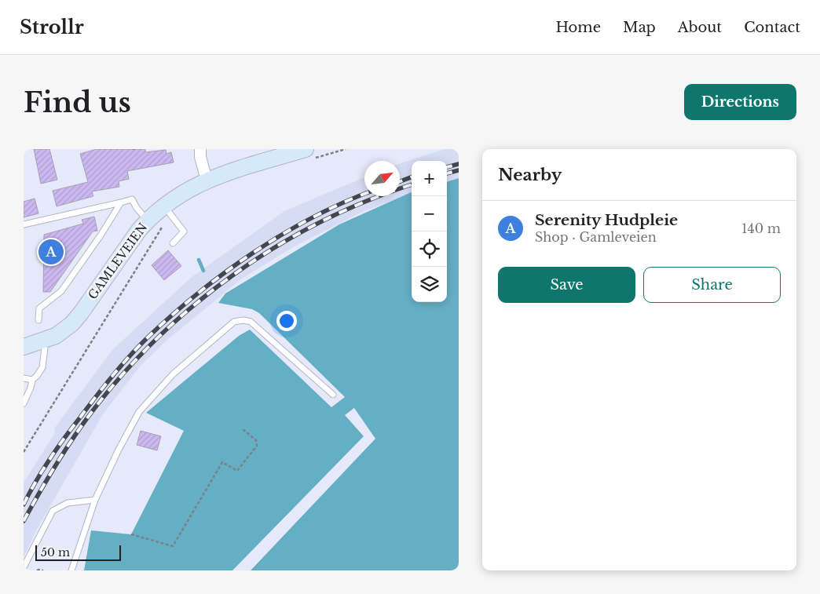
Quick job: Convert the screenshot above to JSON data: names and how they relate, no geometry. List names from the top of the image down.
{
  "streets": {
    "main road": ["GAMLEVEIEN"]
  },
  "scale_bar": "50 m",
  "north": "top right",
  "page": {
    "header": "Strollr",
    "nav": [
      "Home",
      "Map",
      "About",
      "Contact"
    ],
    "buttons": [
      "Directions",
      ["Save", "Share"]
    ],
    "title": "Find us",
    "heading": "Nearby",
    "map_buttons": ["+", "−"],
    "list": [
      {
        "mark": "A",
        "name": "Serenity Hudpleie",
        "note": "Shop · Gamleveien",
        "value": "140 m"
      }
    ],
    "pins": "A",
    "scale": "50 m"
  }
}
